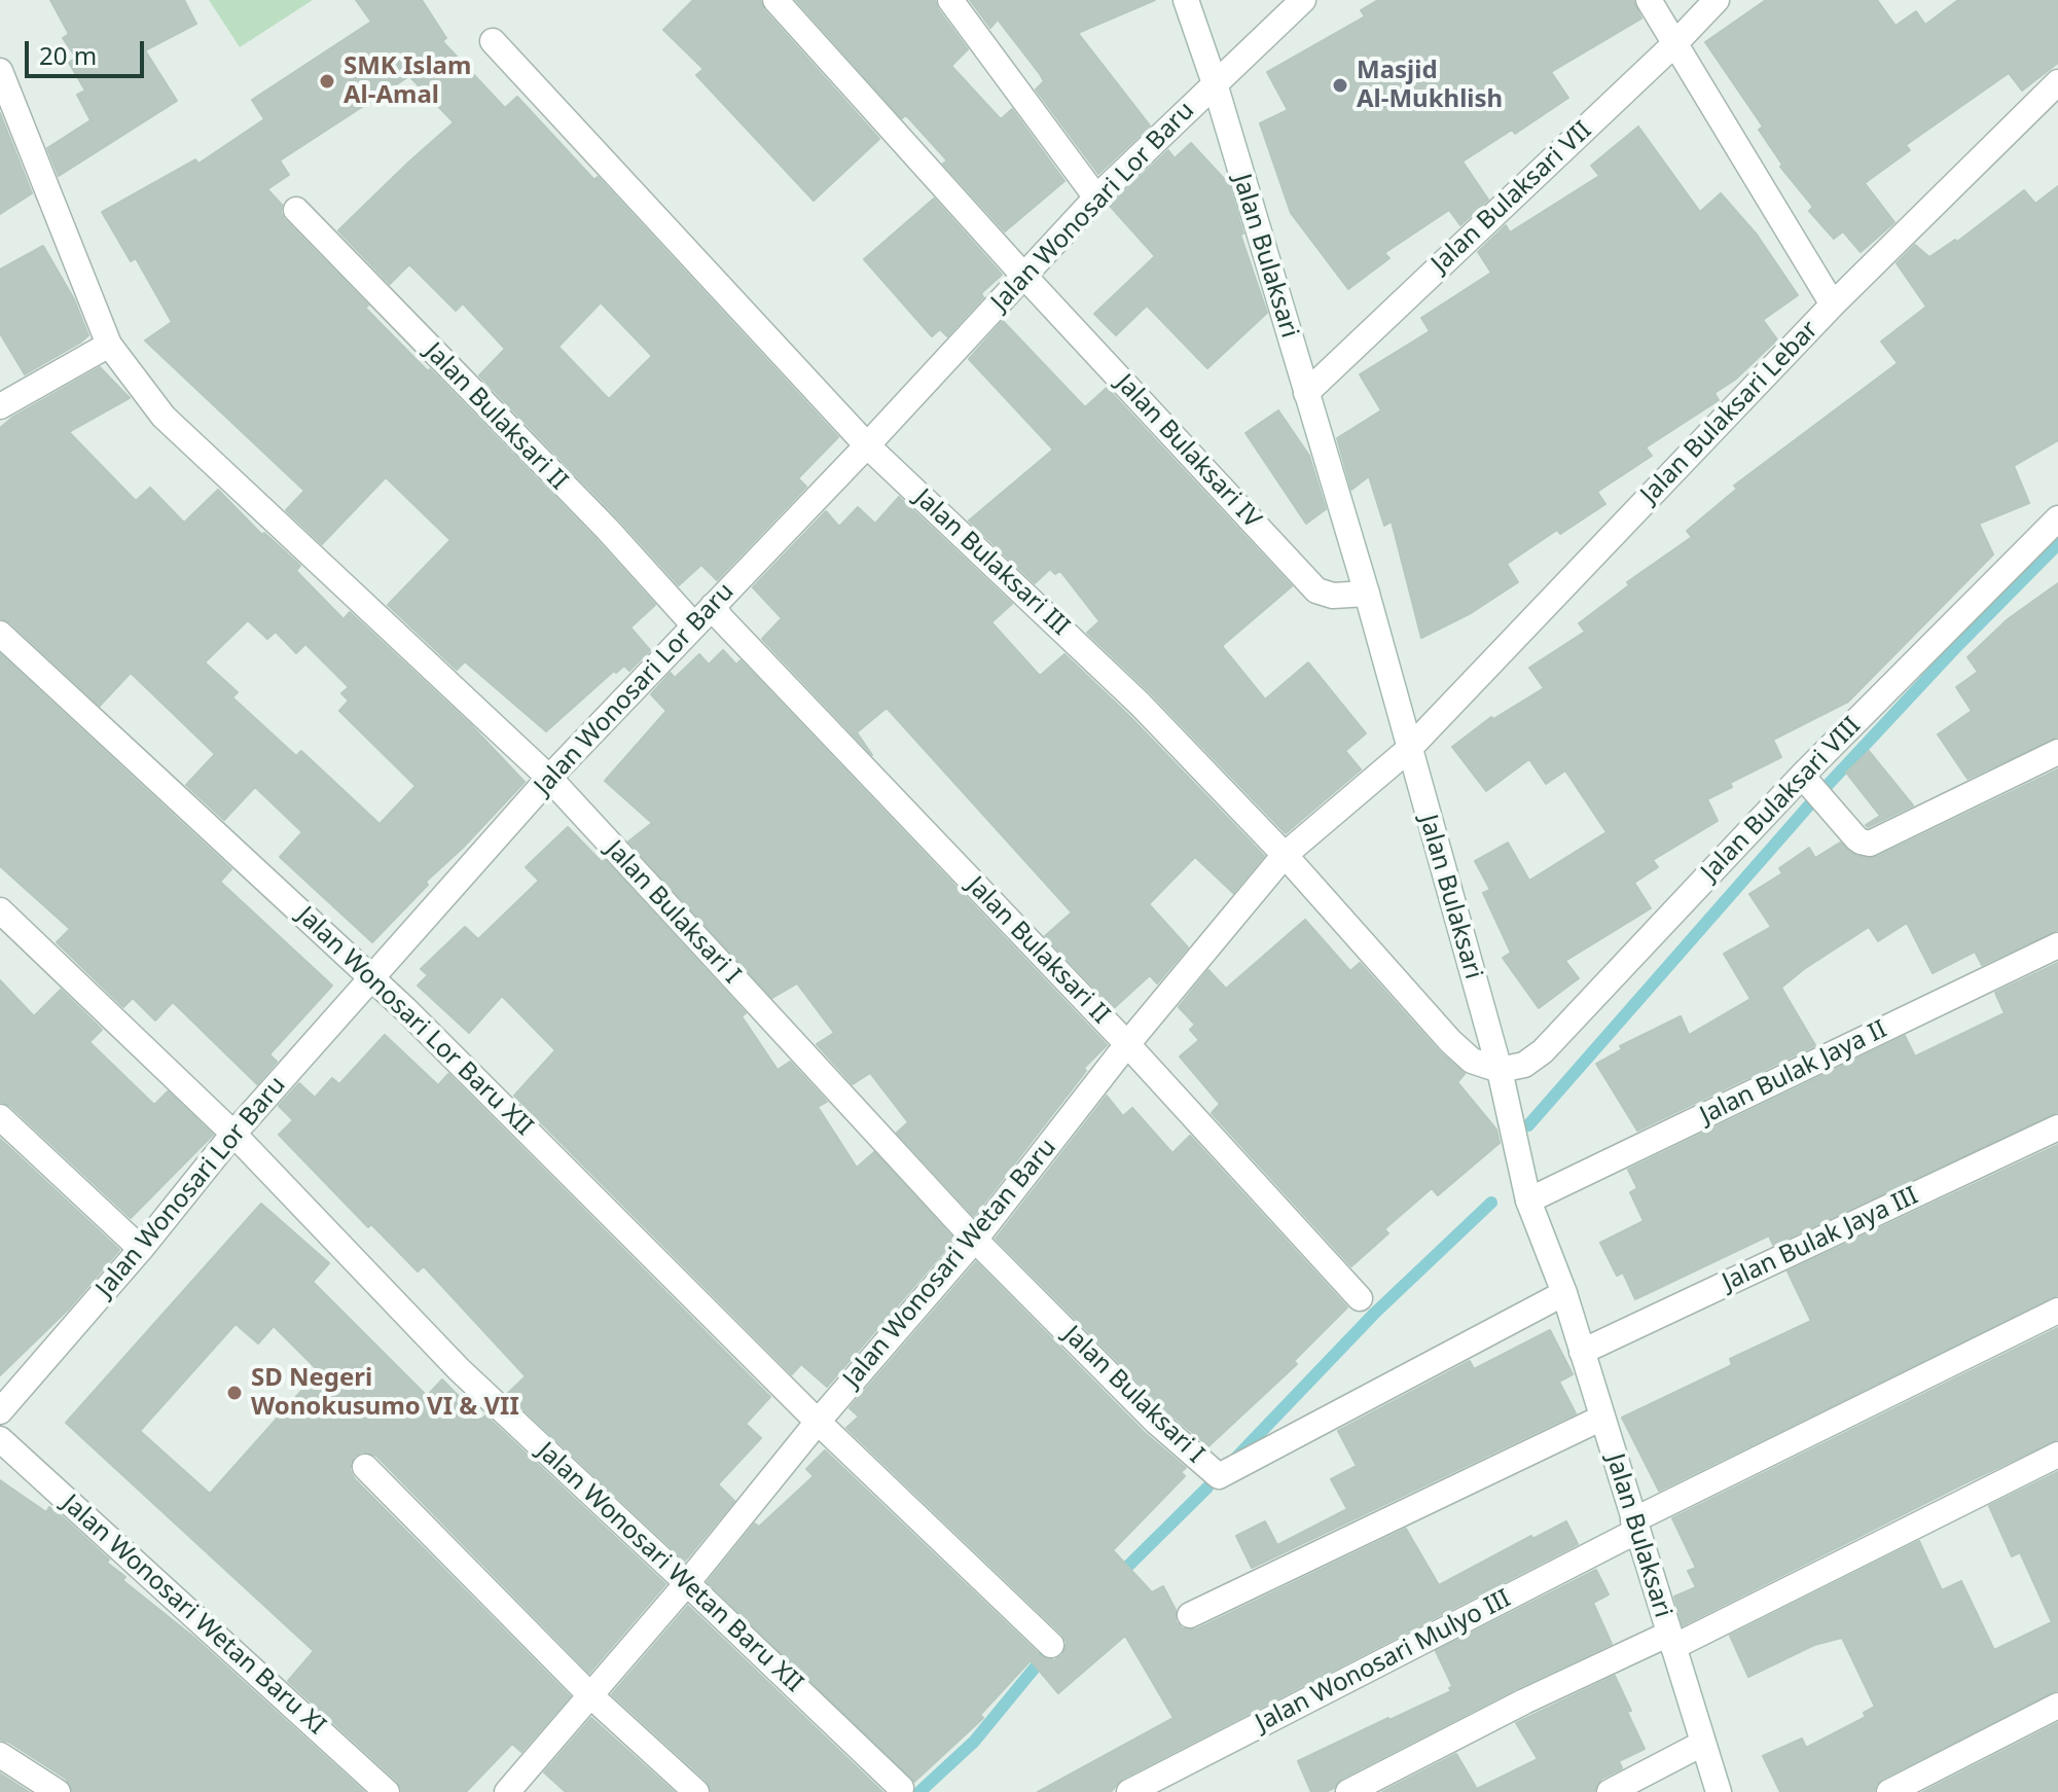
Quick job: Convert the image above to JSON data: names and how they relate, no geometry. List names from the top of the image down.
{
  "streets": {
    "street": [
      "Jalan Bulaksari VII",
      "Jalan Wonosari Lor Baru",
      "Jalan Bulaksari",
      "Jalan Bulaksari Lebar",
      "Jalan Bulaksari II",
      "Jalan Bulaksari IV",
      "Jalan Bulaksari III",
      "Jalan Bulaksari VIII",
      "Jalan Bulaksari I",
      "Jalan Wonosari Lor Baru XII",
      "Jalan Bulak Jaya II",
      "Jalan Bulak Jaya III",
      "Jalan Wonosari Wetan Baru",
      "Jalan Wonosari Wetan Baru XII",
      "Jalan Wonosari Wetan Baru XI",
      "Jalan Wonosari Mulyo III"
    ]
  },
  "crossings": [
    ["Jalan Bulaksari VII", "Jalan Bulaksari"],
    ["Jalan Wonosari Lor Baru", "Jalan Bulaksari"],
    ["Jalan Wonosari Lor Baru", "Jalan Bulaksari II"],
    ["Jalan Wonosari Lor Baru", "Jalan Bulaksari IV"],
    ["Jalan Wonosari Lor Baru", "Jalan Bulaksari III"],
    ["Jalan Wonosari Lor Baru", "Jalan Bulaksari I"],
    ["Jalan Wonosari Lor Baru", "Jalan Wonosari Lor Baru XII"],
    ["Jalan Wonosari Lor Baru", "Jalan Wonosari Wetan Baru XII"],
    ["Jalan Bulaksari", "Jalan Bulaksari Lebar"],
    ["Jalan Bulaksari", "Jalan Bulaksari IV"],
    ["Jalan Bulaksari", "Jalan Bulaksari III"],
    ["Jalan Bulaksari", "Jalan Bulaksari VIII"],
    ["Jalan Bulaksari", "Jalan Bulaksari I"],
    ["Jalan Bulaksari", "Jalan Bulak Jaya II"],
    ["Jalan Bulaksari", "Jalan Bulak Jaya III"],
    ["Jalan Bulaksari", "Jalan Wonosari Wetan Baru"],
    ["Jalan Bulaksari", "Jalan Wonosari Mulyo III"],
    ["Jalan Bulaksari Lebar", "Jalan Wonosari Wetan Baru"],
    ["Jalan Bulaksari II", "Jalan Wonosari Wetan Baru"],
    ["Jalan Bulaksari III", "Jalan Bulaksari VIII"],
    ["Jalan Bulaksari III", "Jalan Wonosari Wetan Baru"],
    ["Jalan Bulaksari I", "Jalan Wonosari Wetan Baru"],
    ["Jalan Wonosari Lor Baru XII", "Jalan Wonosari Wetan Baru"],
    ["Jalan Wonosari Wetan Baru", "Jalan Wonosari Wetan Baru XII"]
  ],
  "places": ["SMK Islam Al-Amal", "Masjid Al-Mukhlish", "SD Negeri Wonokusumo VI & VII"],
  "scale_bar": "20 m"
}
